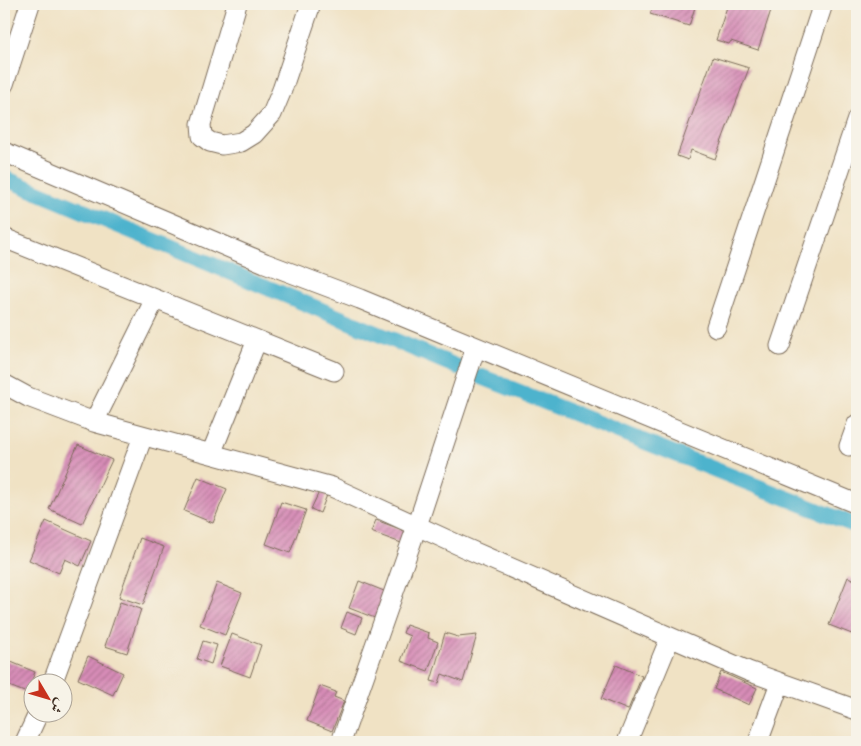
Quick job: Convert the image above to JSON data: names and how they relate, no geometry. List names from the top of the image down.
{
  "north": "bottom right"
}
